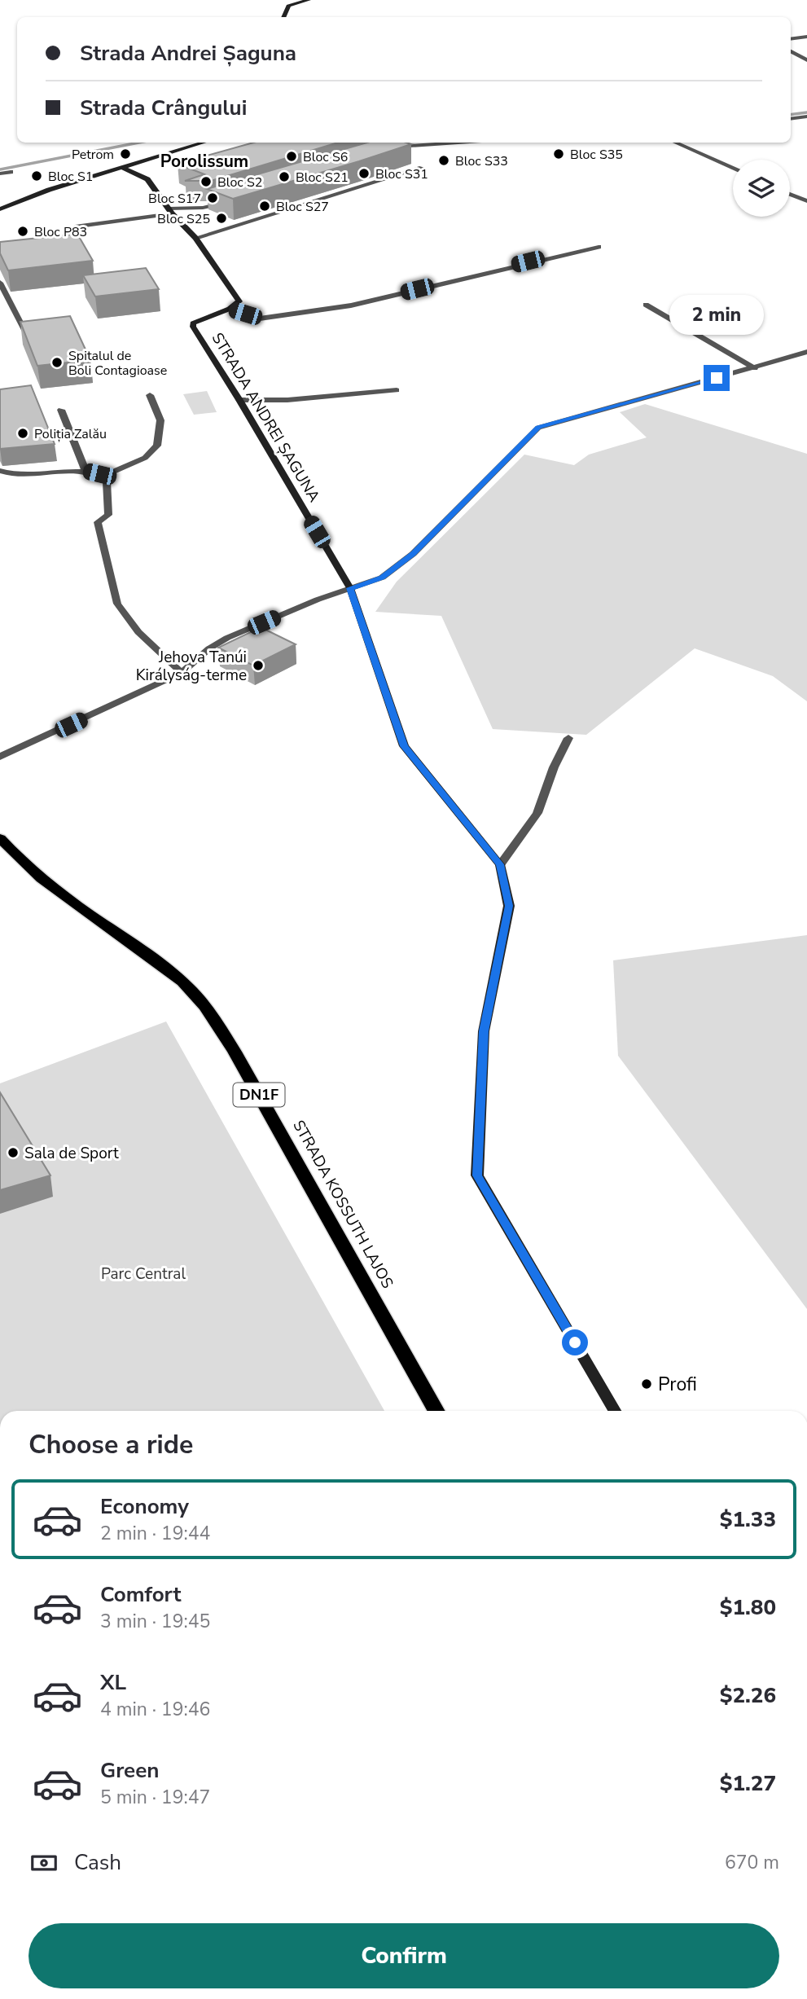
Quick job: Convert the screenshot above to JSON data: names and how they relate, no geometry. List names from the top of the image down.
{
  "streets": {
    "main road": ["DN1F", "STRADA KOSSUTH LAJOS"],
    "street": ["STRADA ANDREI ȘAGUNA"]
  },
  "districts": ["Porolissum"],
  "parks": ["Parc Central"],
  "places": [
    "Petrom",
    "Bloc S35",
    "Bloc S6",
    "Bloc S33",
    "Bloc S31",
    "Bloc S1",
    "Bloc S21",
    "Bloc S2",
    "Bloc S17",
    "Bloc S27",
    "Bloc S25",
    "Bloc P83",
    "Spitalul de Boli Contagioase",
    "Poliția Zalău",
    "Jehova Tanúi Királyság-terme",
    "Sala de Sport",
    "Profi"
  ],
  "page": {
    "banner": ["Strada Andrei Șaguna", "Strada Crângului"],
    "bubble": "2 min",
    "heading": "Choose a ride",
    "list": [
      {
        "name": "Economy",
        "note": "2 min · 19:44",
        "value": "$1.33"
      },
      {
        "name": "Comfort",
        "note": "3 min · 19:45",
        "value": "$1.80"
      },
      {
        "name": "XL",
        "note": "4 min · 19:46",
        "value": "$2.26"
      },
      {
        "name": "Green",
        "note": "5 min · 19:47",
        "value": "$1.27"
      }
    ],
    "pay": ["Cash", "670 m"],
    "buttons": "Confirm"
  }
}
